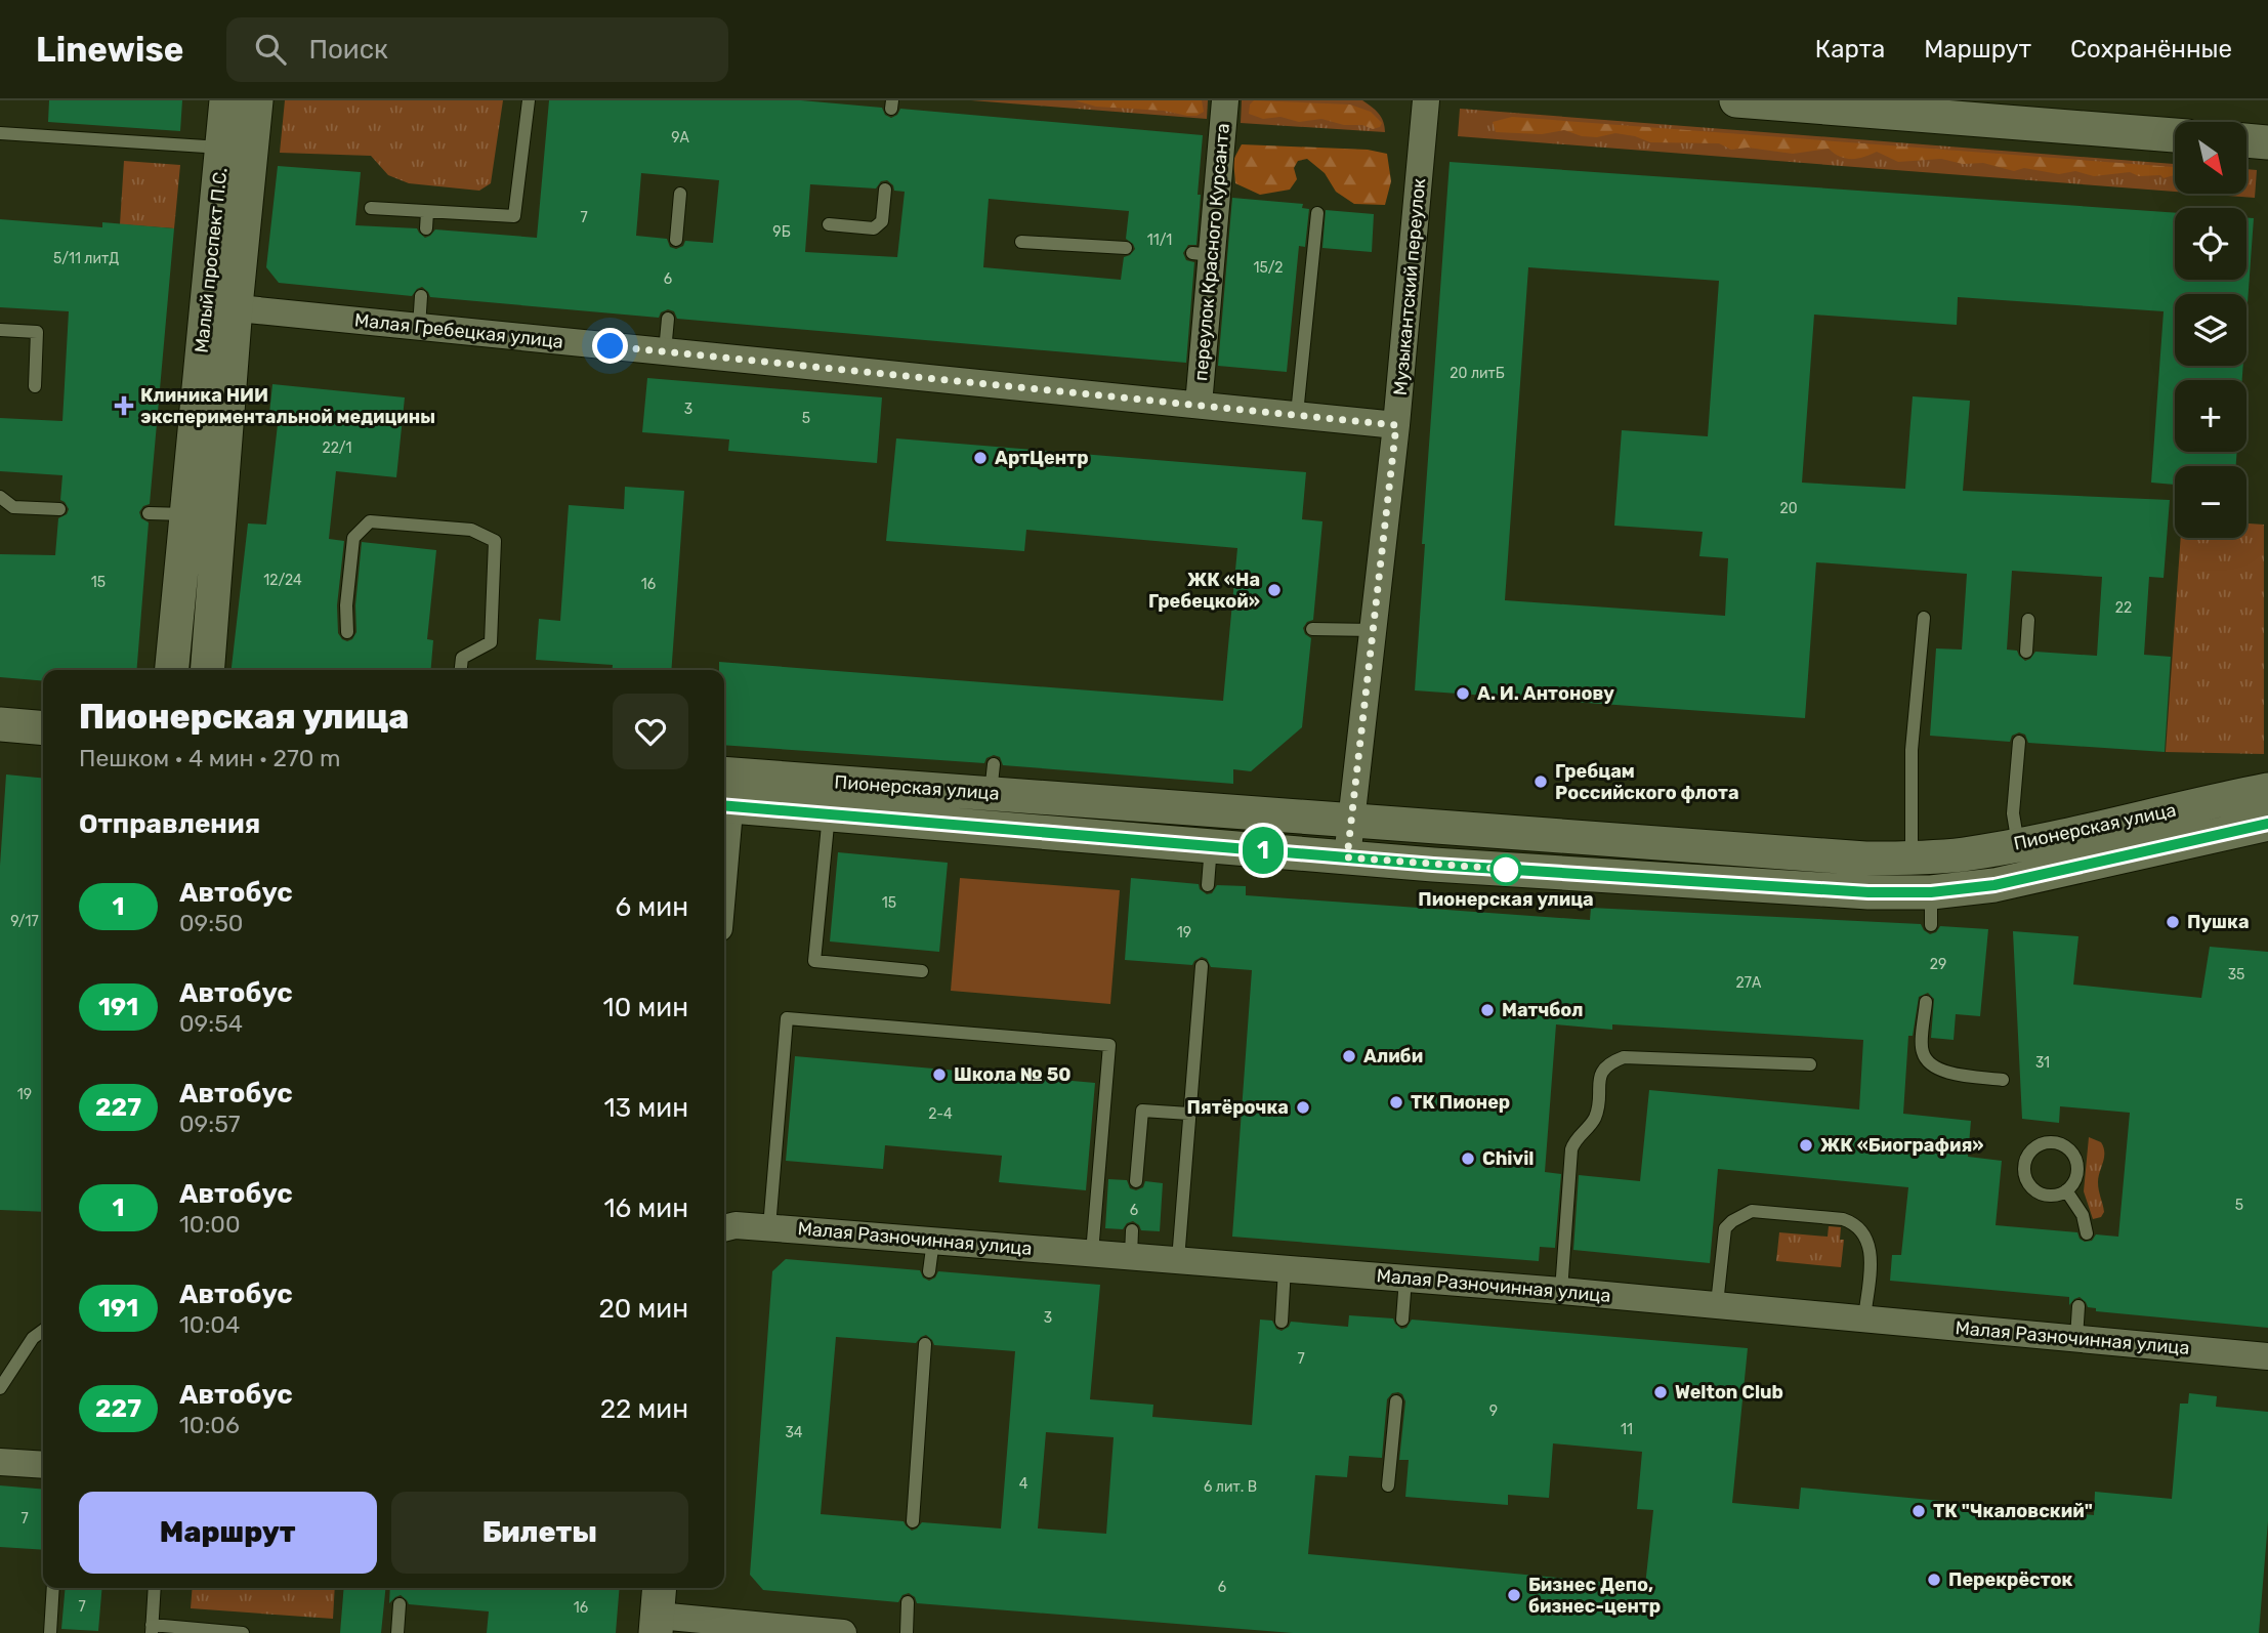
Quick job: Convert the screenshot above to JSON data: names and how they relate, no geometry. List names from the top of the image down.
{
  "streets": {
    "street": [
      "переулок Красного Курсанта",
      "Малый проспект П.С.",
      "Музыкантский переулок",
      "Малая Гребецкая улица",
      "Пионерская улица",
      "Малая Разночинная улица"
    ]
  },
  "crossings": [
    ["переулок Красного Курсанта", "Малая Гребецкая улица"],
    ["Малый проспект П.С.", "Малая Гребецкая улица"],
    ["Музыкантский переулок", "Малая Гребецкая улица"],
    ["Музыкантский переулок", "Пионерская улица"]
  ],
  "places": {
    "health": ["Клиника НИИ экспериментальной медицины"],
    "other": [
      "АртЦентр",
      "ЖК «На Гребецкой»",
      "А. И. Антонову",
      "Гребцам Российского флота",
      "Пионерская улица",
      "Пушка",
      "Матчбол",
      "Алиби",
      "Школа № 50",
      "ТК Пионер",
      "Пятёрочка",
      "ЖК «Биография»",
      "Chivil",
      "Welton Club",
      "ТК \"Чкаловский\"",
      "Перекрёсток",
      "Бизнес Депо, бизнес-центр"
    ]
  },
  "lines": ["bus line 1"],
  "house_numbers": [
    "9А",
    "7",
    "9Б",
    "11/1",
    "5/11 литД",
    "15/2",
    "6",
    "20 литБ",
    "3",
    "5",
    "22/1",
    "20",
    "12/24",
    "15",
    "16",
    "22",
    "15",
    "9/17",
    "19",
    "29",
    "35",
    "27А",
    "31",
    "19",
    "2-4",
    "5",
    "6",
    "3",
    "7",
    "9",
    "11",
    "34",
    "4",
    "6 лит. B",
    "7",
    "6",
    "7",
    "16"
  ],
  "north": "bottom right",
  "page": {
    "header": "Linewise",
    "search": "Поиск",
    "nav": ["Карта", "Маршрут", "Сохранённые"],
    "on_map": "1",
    "map_buttons": ["+", "−"],
    "heading": [
      ["Пионерская улица", "Пешком · 4 мин · 270 m"],
      "Отправления"
    ],
    "list": [
      {
        "mark": "1",
        "name": "Автобус",
        "note": "09:50",
        "value": "6 мин"
      },
      {
        "mark": "191",
        "name": "Автобус",
        "note": "09:54",
        "value": "10 мин"
      },
      {
        "mark": "227",
        "name": "Автобус",
        "note": "09:57",
        "value": "13 мин"
      },
      {
        "mark": "1",
        "name": "Автобус",
        "note": "10:00",
        "value": "16 мин"
      },
      {
        "mark": "191",
        "name": "Автобус",
        "note": "10:04",
        "value": "20 мин"
      },
      {
        "mark": "227",
        "name": "Автобус",
        "note": "10:06",
        "value": "22 мин"
      }
    ],
    "buttons": ["Маршрут", "Билеты"]
  }
}
